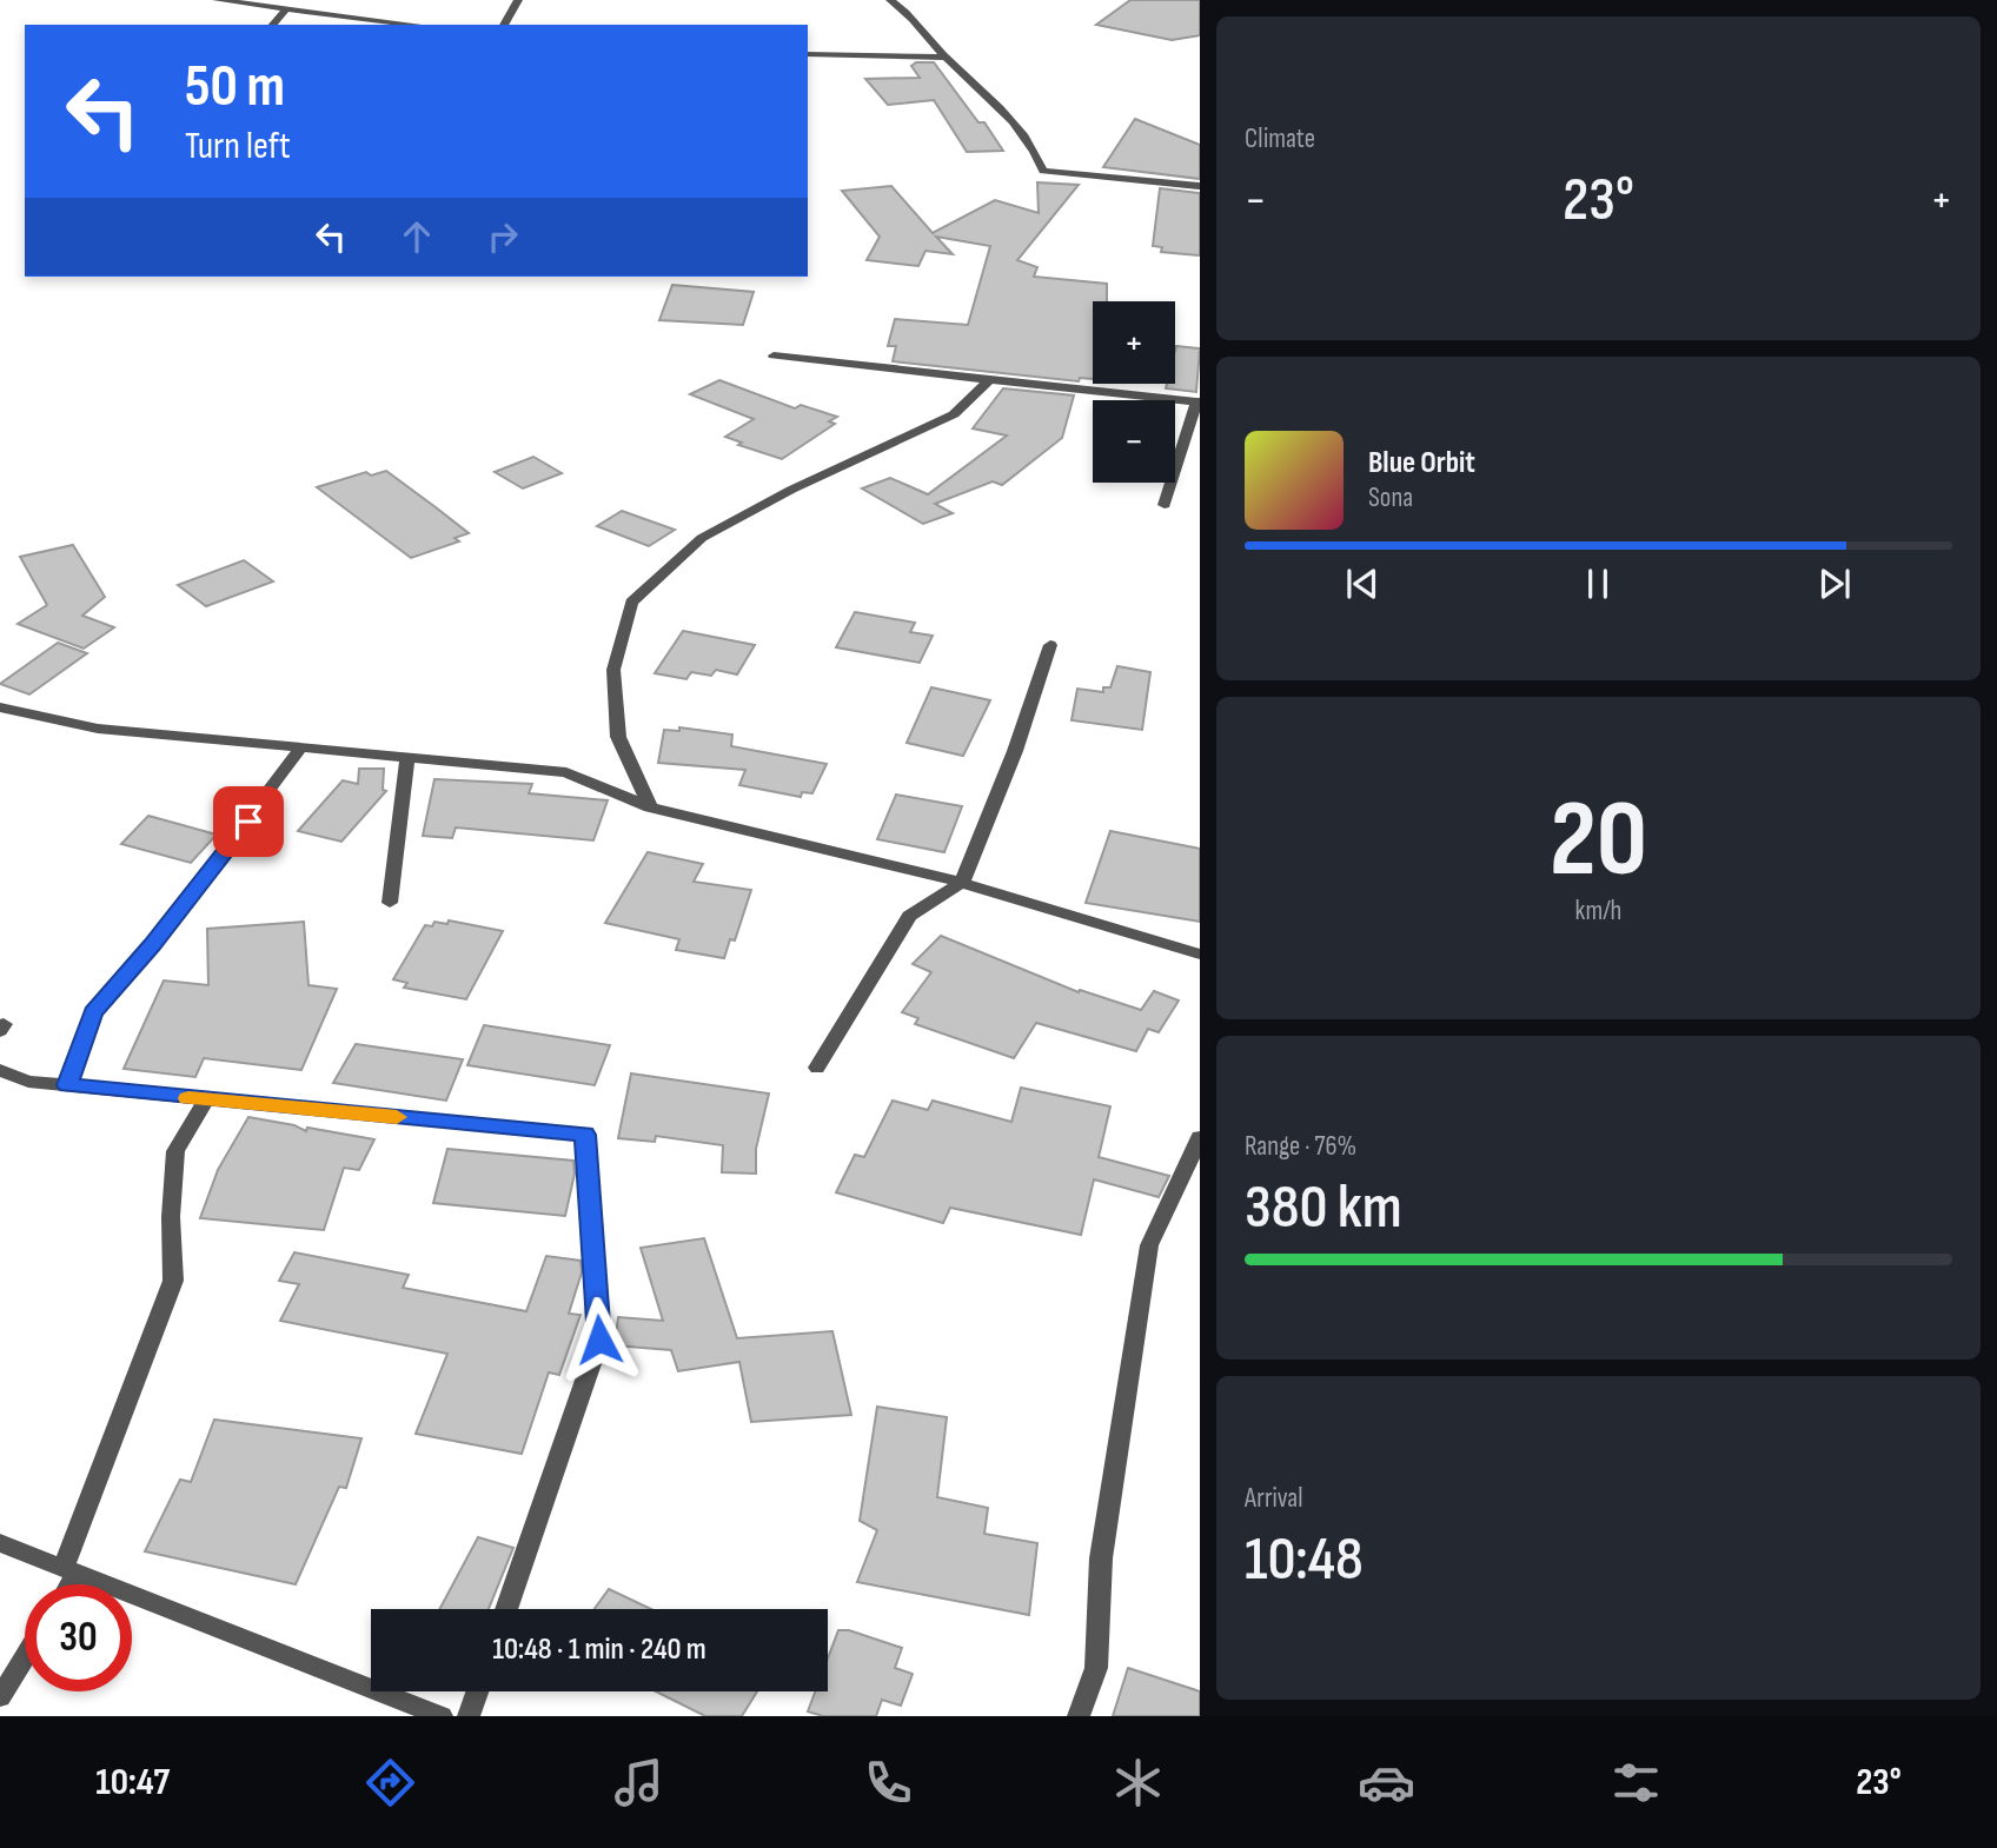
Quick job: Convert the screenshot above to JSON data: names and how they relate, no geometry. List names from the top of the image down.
{
  "page": {
    "tile": [
      "Climate",
      ["20", "km/h"],
      ["Range · 76%", "380 km"],
      ["Arrival", "10:48"]
    ],
    "turn": ["50 m", "Turn left"],
    "heat": ["−", "23°", "+"],
    "map_buttons": ["+", "−"],
    "song": ["Blue Orbit", "Sona"],
    "limit": "30",
    "trip": "10:48 · 1 min · 240 m",
    "tabs": ["10:47", "23°"]
  }
}
